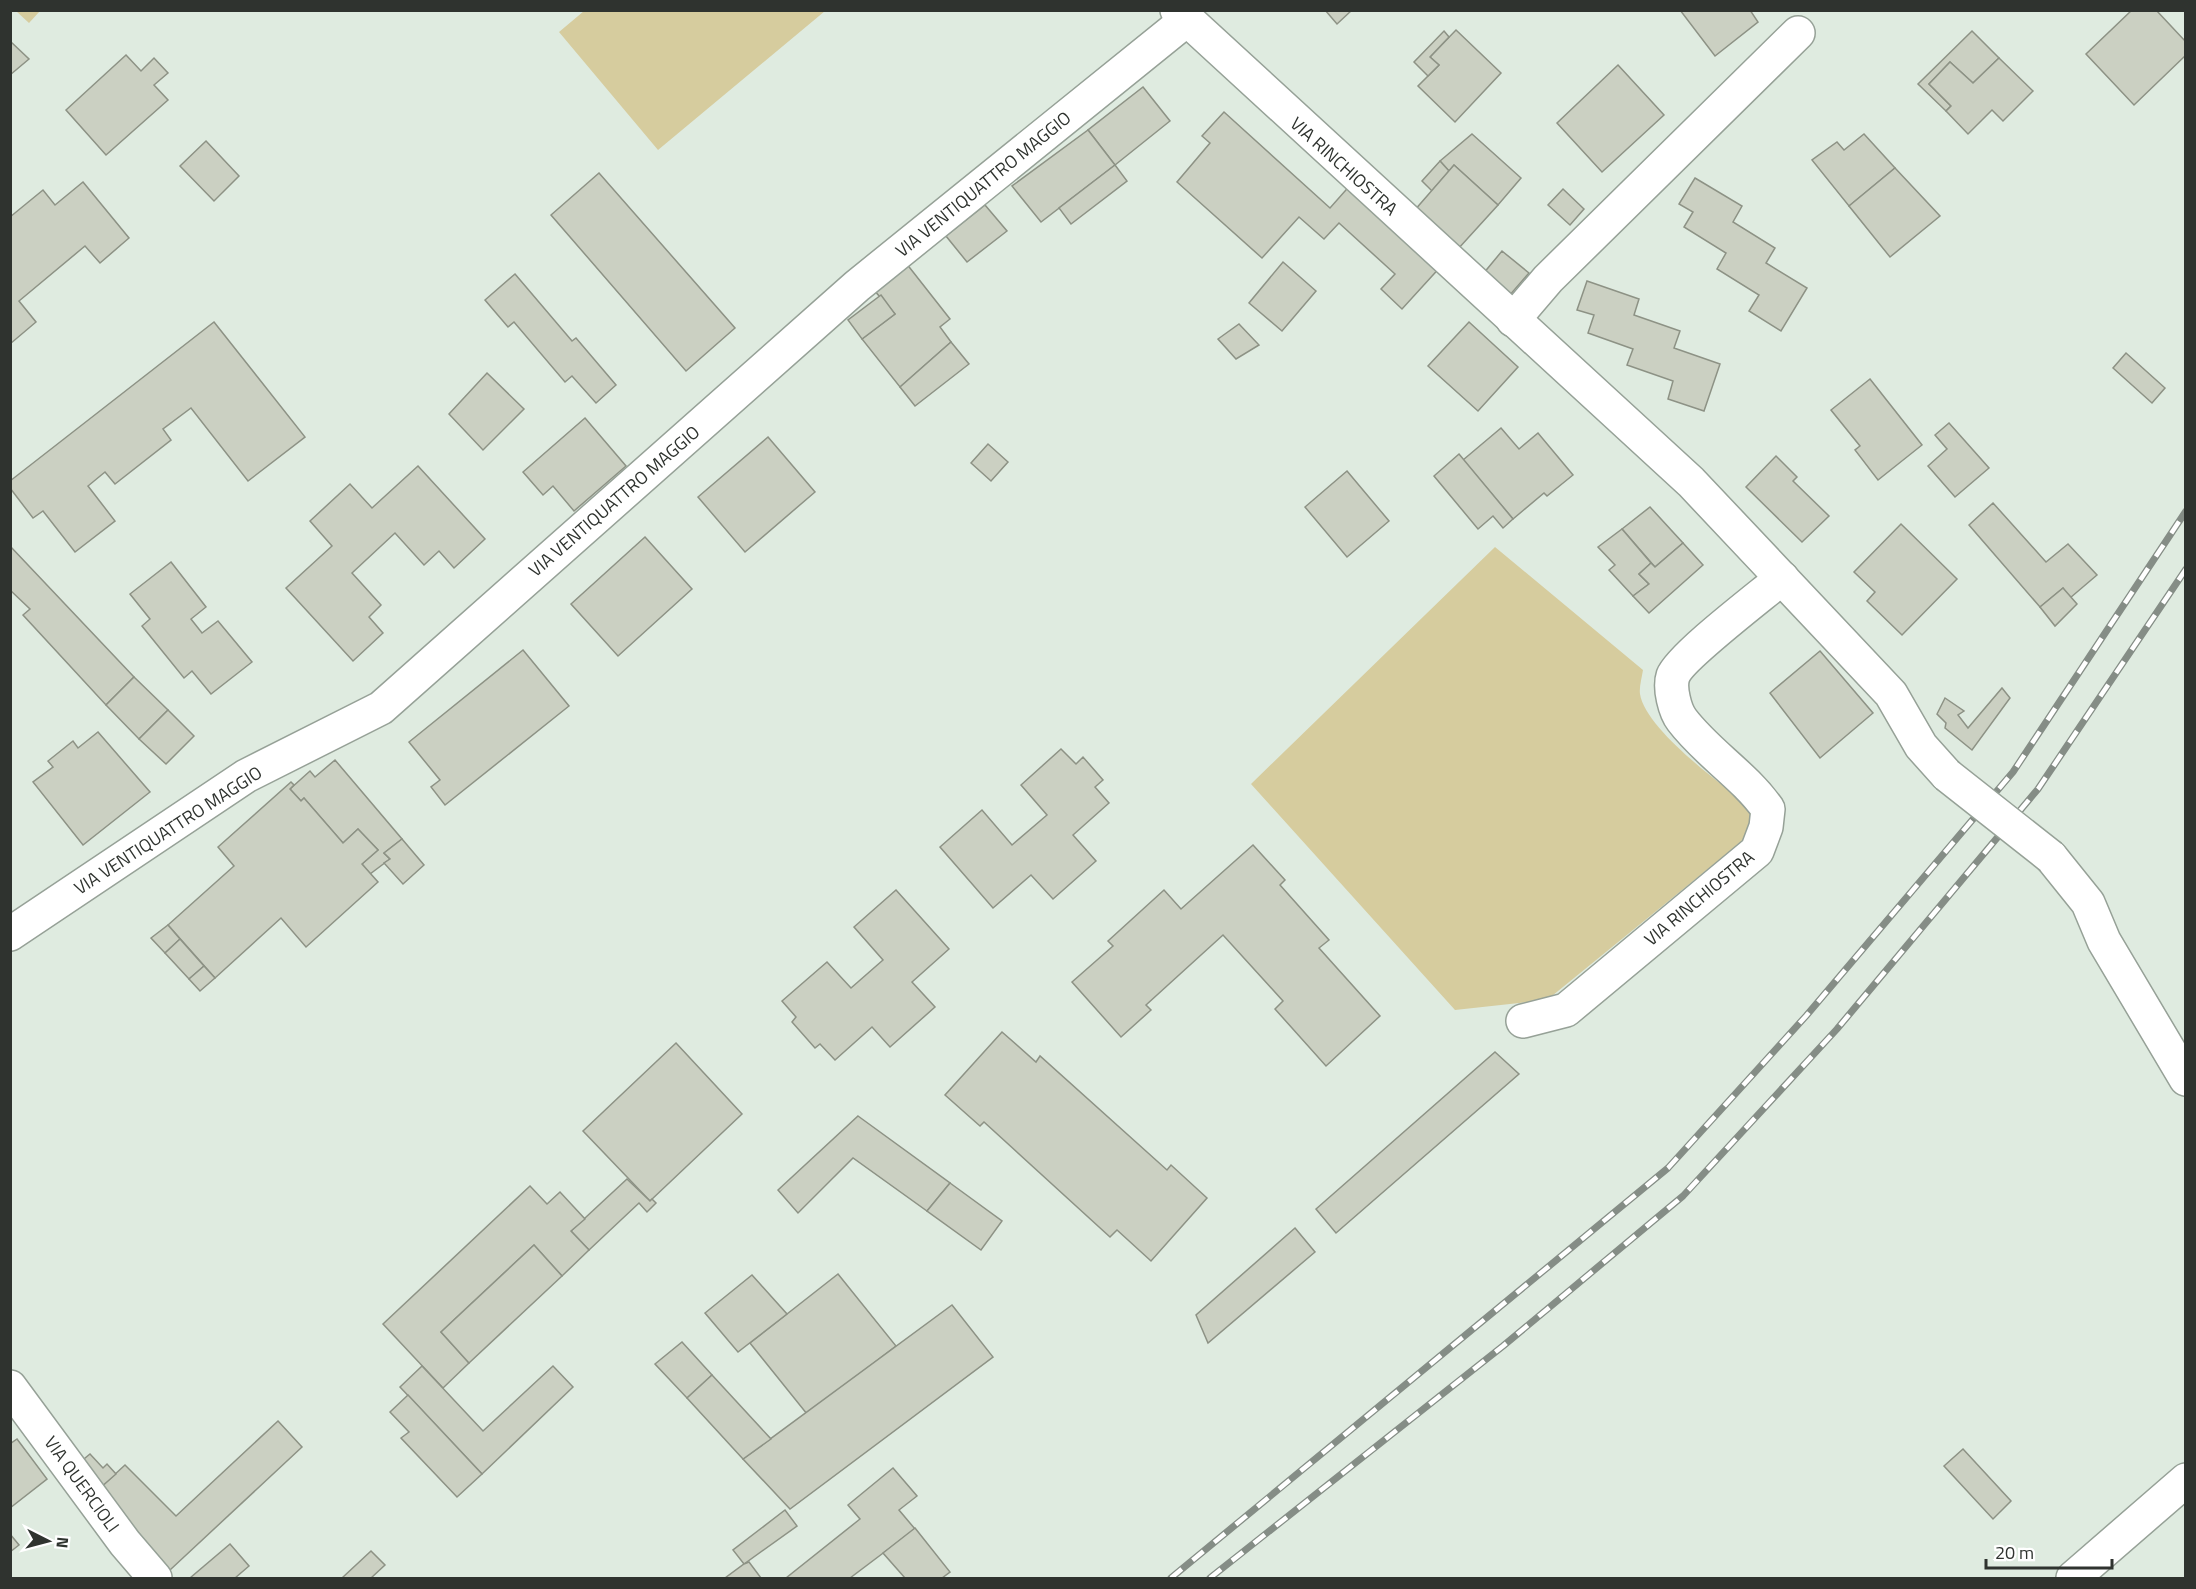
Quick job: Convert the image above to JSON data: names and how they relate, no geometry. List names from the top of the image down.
{
  "streets": {
    "street": ["VIA RINCHIOSTRA", "VIA VENTIQUATTRO MAGGIO", "VIA QUERCIOLI"]
  },
  "crossings": [
    ["VIA RINCHIOSTRA", "VIA VENTIQUATTRO MAGGIO"]
  ],
  "scale_bar": "20 m",
  "north": "right"
}
